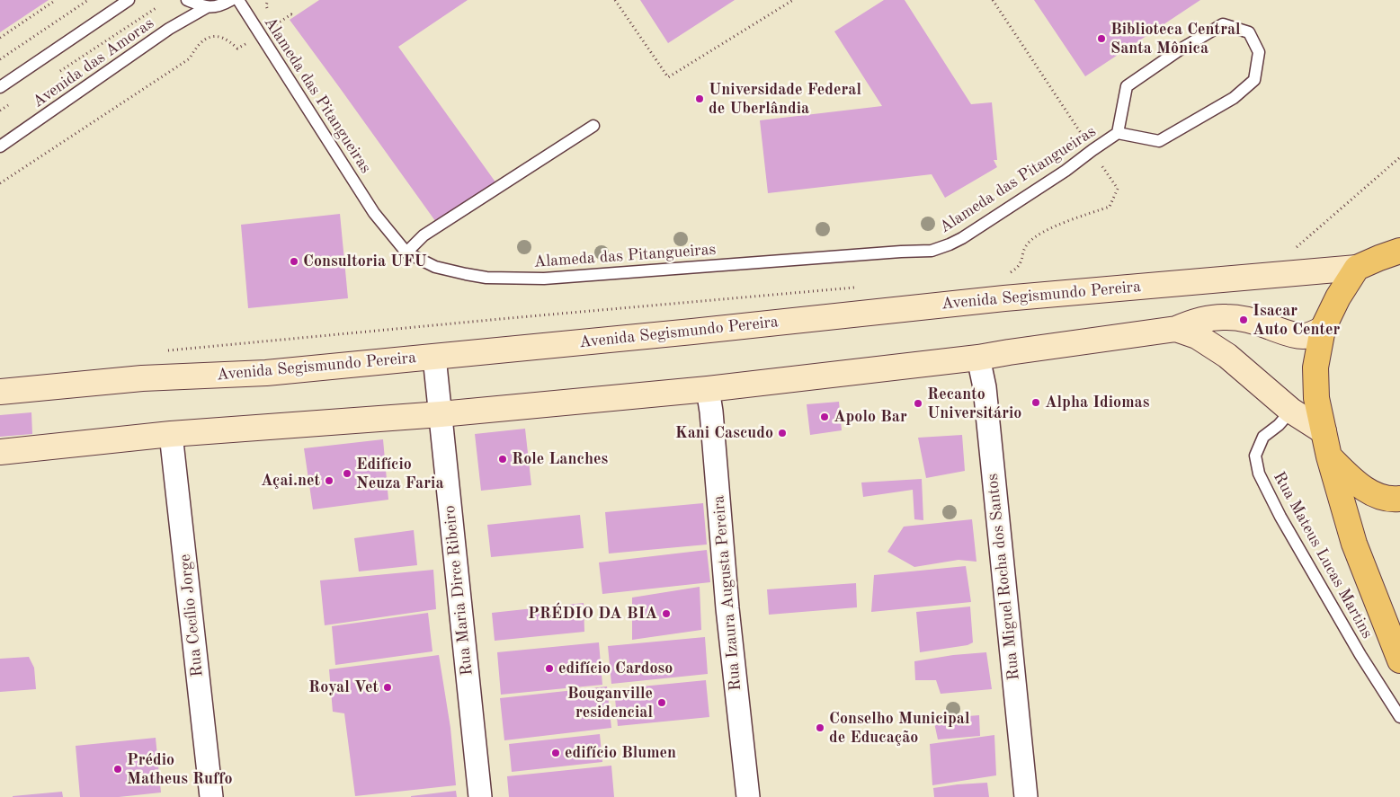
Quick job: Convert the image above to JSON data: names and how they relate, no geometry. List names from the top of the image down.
{
  "streets": {
    "main road": ["Avenida Segismundo Pereira"],
    "street": [
      "Rua Miguel Rocha dos Santos",
      "Rua Maria Dirce Ribeiro",
      "Rua Izaura Augusta Pereira",
      "Rua Cecílio Jorge"
    ],
    "lane": ["Avenida das Amoras", "Alameda das Pitangueiras", "Rua Mateus Lucas Martins"]
  },
  "crossings": [
    ["Avenida Segismundo Pereira", "Rua Maria Dirce Ribeiro"]
  ],
  "places": [
    "Biblioteca Central Santa Mônica",
    "Universidade Federal de Uberlândia",
    "Consultoria UFU",
    "Isacar Auto Center",
    "Alpha Idiomas",
    "Recanto Universitário",
    "Apolo Bar",
    "Kani Cascudo",
    "Role Lanches",
    "Edifício Neuza Faria",
    "Açai.net",
    "PRÉDIO DA BIA",
    "edifício Cardoso",
    "Royal Vet",
    "Bouganville residencial",
    "Conselho Municipal de Educação",
    "edifício Blumen",
    "Prédio Matheus Ruffo"
  ]
}
